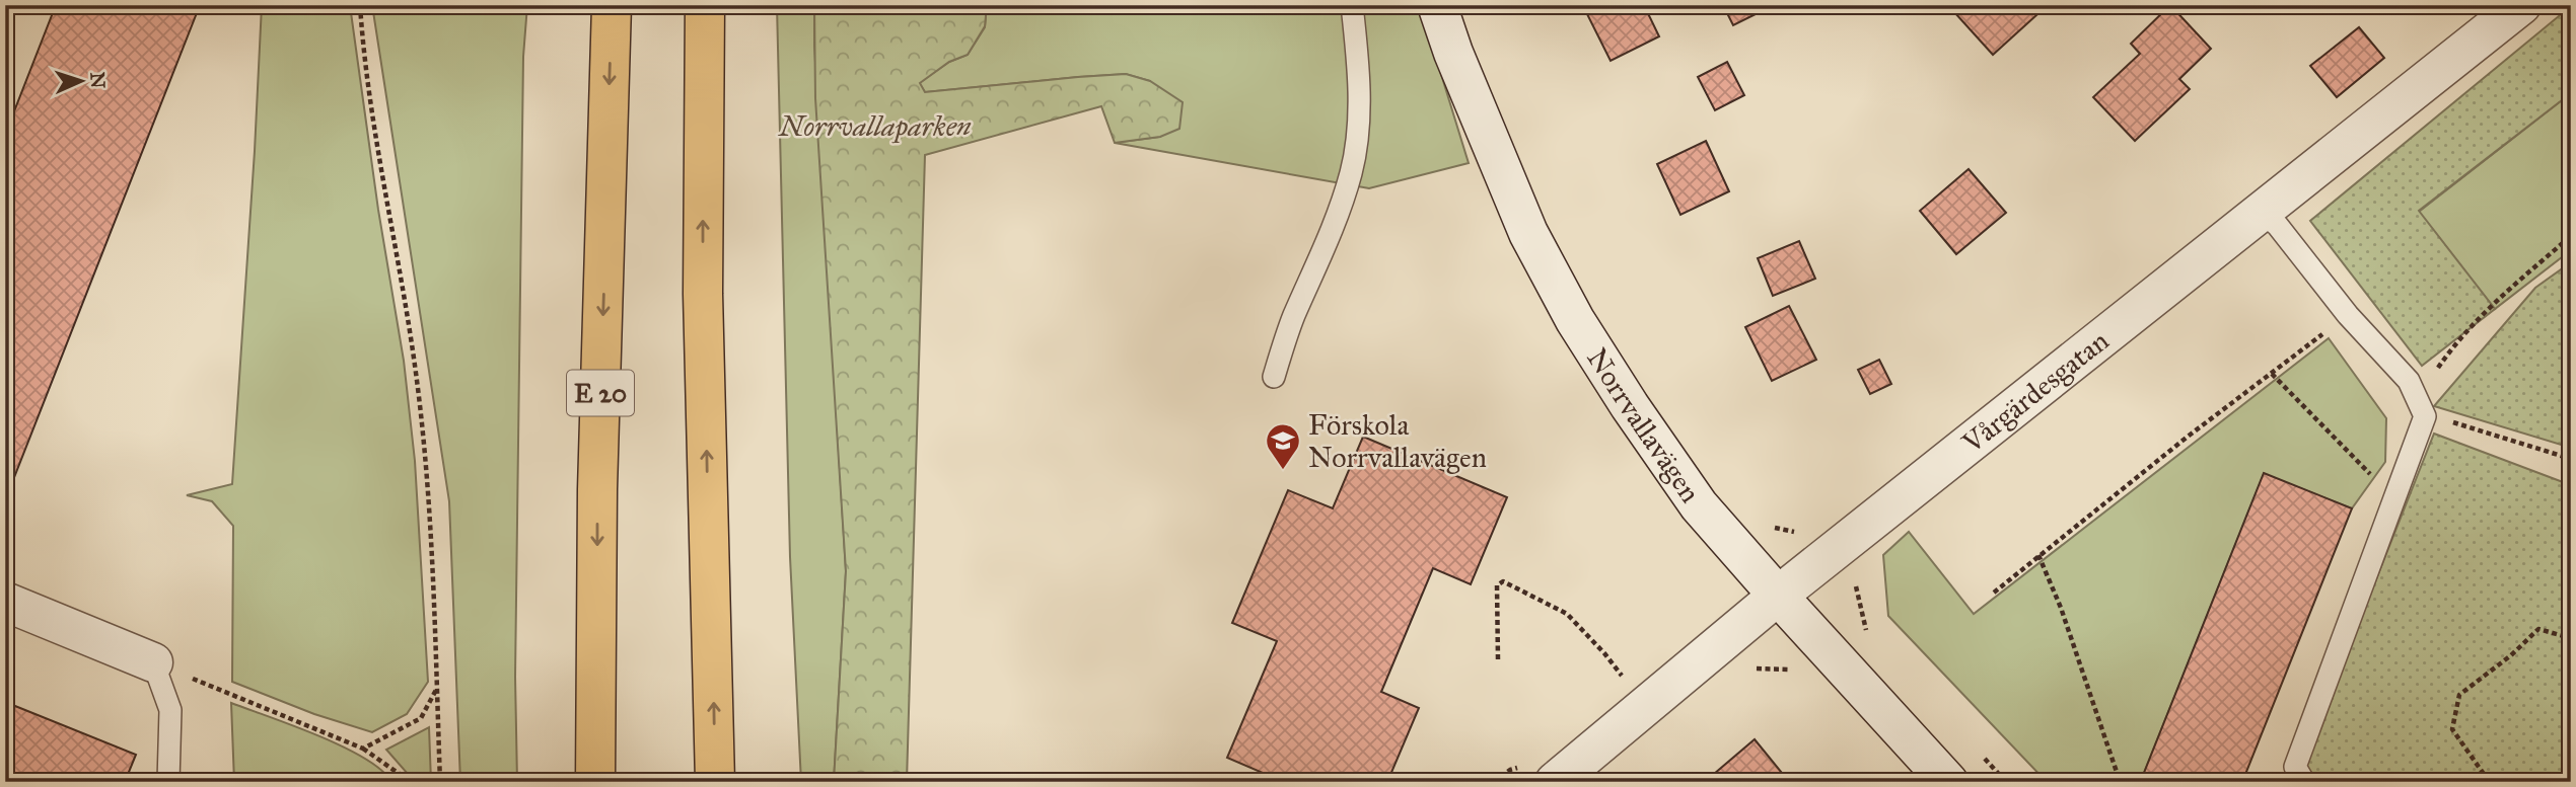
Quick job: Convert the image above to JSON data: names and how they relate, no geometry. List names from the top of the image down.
{
  "streets": {
    "highway": ["E 20"],
    "street": ["Vårgärdesgatan", "Norrvallavägen"]
  },
  "crossings": [
    ["Vårgärdesgatan", "Norrvallavägen"]
  ],
  "parks": ["Norrvallaparken"],
  "places": {
    "school or university": ["Förskola Norrvallavägen"]
  },
  "north": "right"
}
